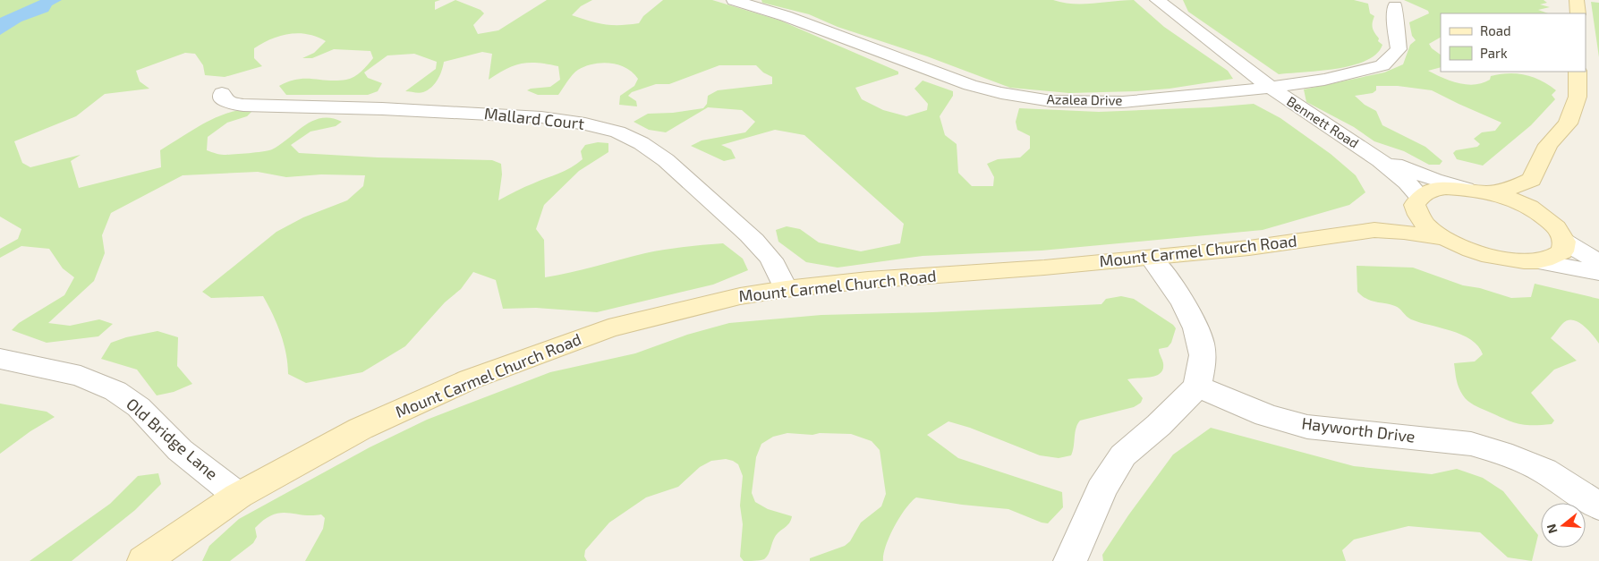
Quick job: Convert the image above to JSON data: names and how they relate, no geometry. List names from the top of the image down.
{
  "streets": {
    "main road": ["Mount Carmel Church Road"],
    "street": [
      "Azalea Drive",
      "Mallard Court",
      "Bennett Road",
      "Hayworth Drive",
      "Old Bridge Lane"
    ]
  },
  "crossings": [
    ["Azalea Drive", "Bennett Road"],
    ["Mallard Court", "Mount Carmel Church Road"],
    ["Bennett Road", "Mount Carmel Church Road"],
    ["Mount Carmel Church Road", "Old Bridge Lane"]
  ],
  "legend": ["Road", "Park"],
  "north": "left"
}
